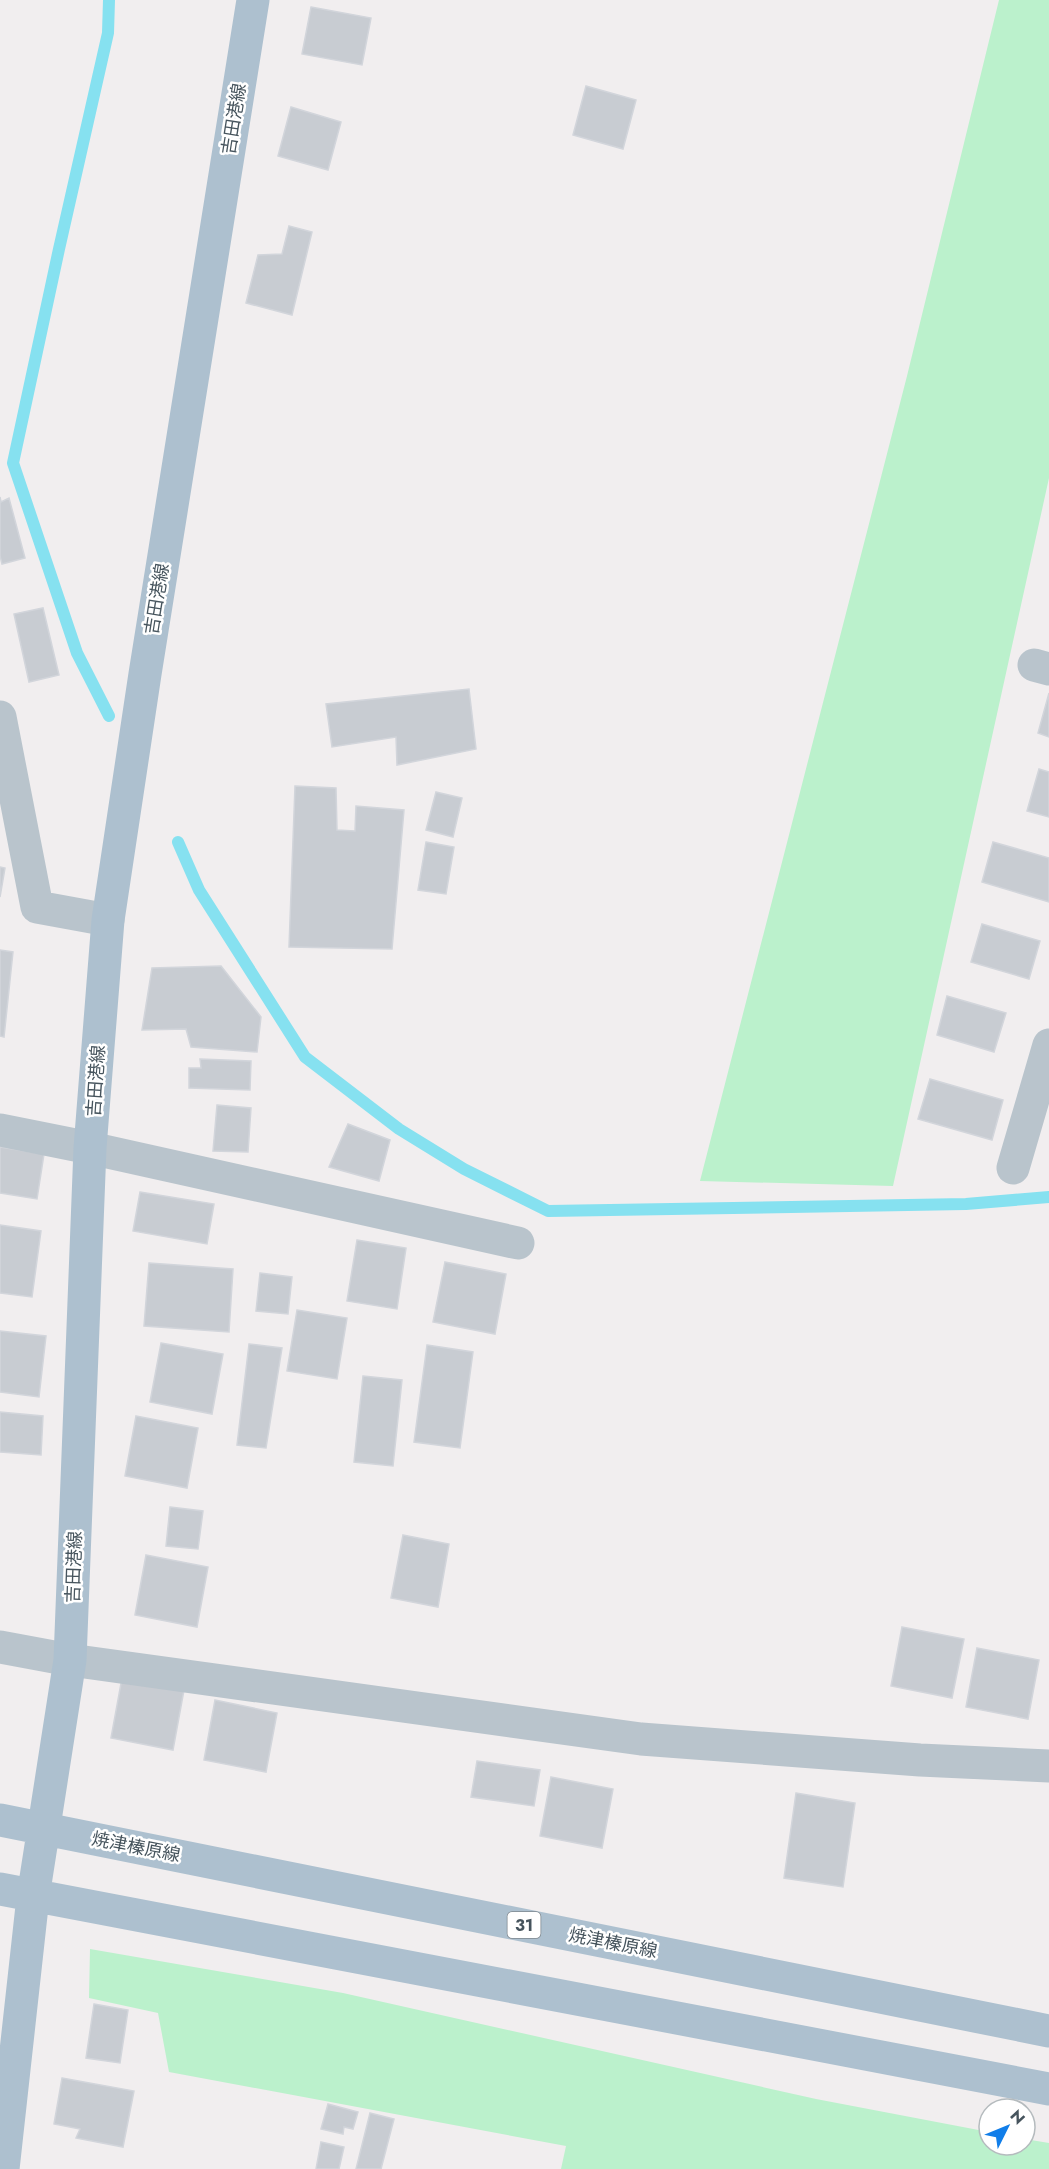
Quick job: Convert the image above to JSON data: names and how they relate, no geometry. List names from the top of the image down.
{
  "streets": {
    "main road": ["吉田港線", "焼津榛原線", "31"]
  },
  "crossings": [
    ["吉田港線", "焼津榛原線"]
  ],
  "north": "top right"
}
